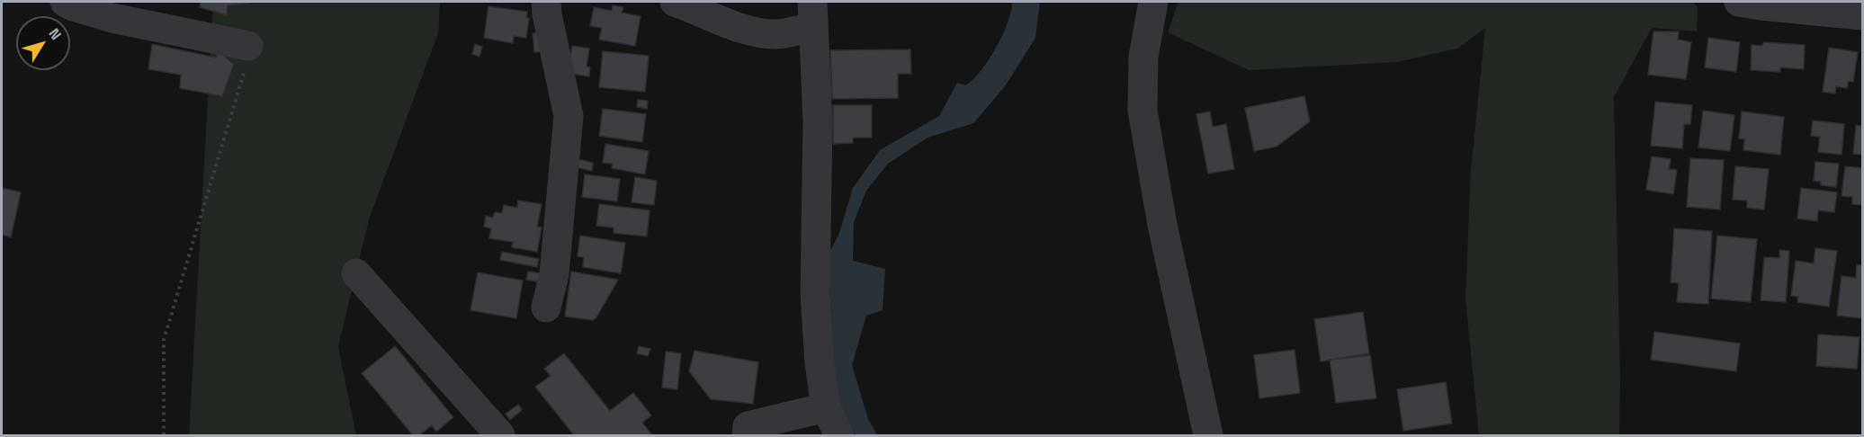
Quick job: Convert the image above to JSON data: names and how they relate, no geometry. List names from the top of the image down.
{
  "north": "top right"
}
